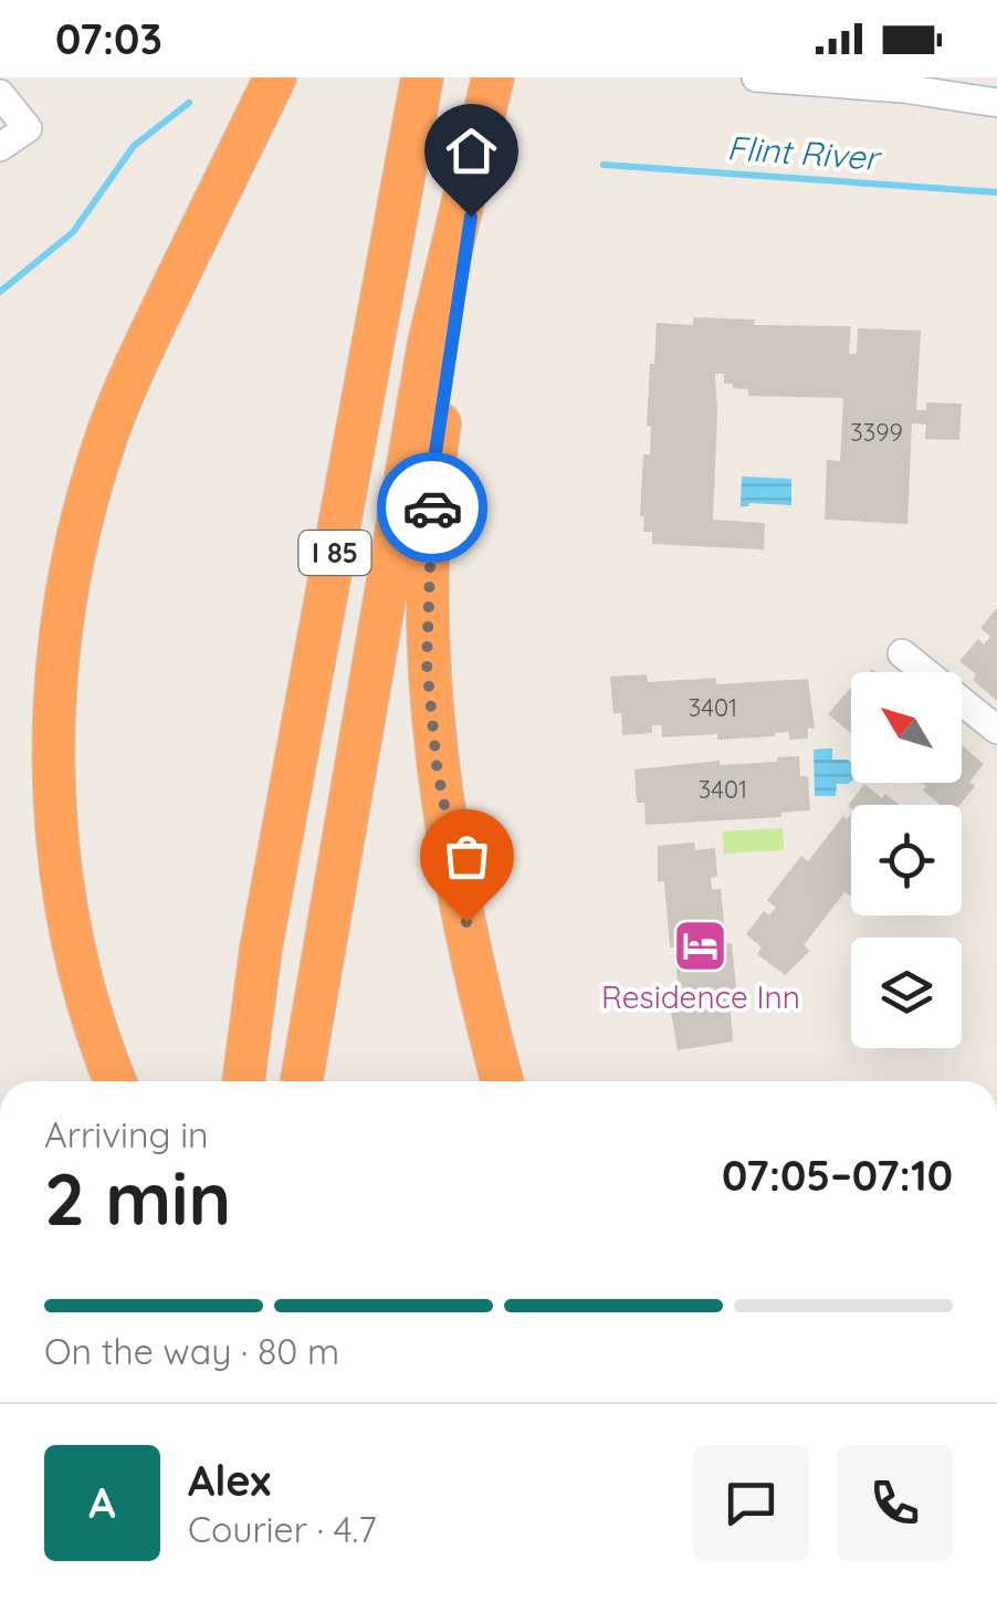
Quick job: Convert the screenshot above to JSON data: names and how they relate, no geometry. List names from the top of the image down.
{
  "streets": {
    "highway": ["I 85"]
  },
  "water": ["Flint River"],
  "places": {
    "hotel": ["Residence Inn"]
  },
  "house_numbers": ["3399", "3401", "3401"],
  "north": "top left",
  "page": {
    "status": "07:03",
    "heading": ["2 min", "Arriving in", "07:05–07:10"],
    "panel": ["Alex", "Courier · 4.7"],
    "bar": "On the way · 80 m",
    "round": "A"
  }
}
